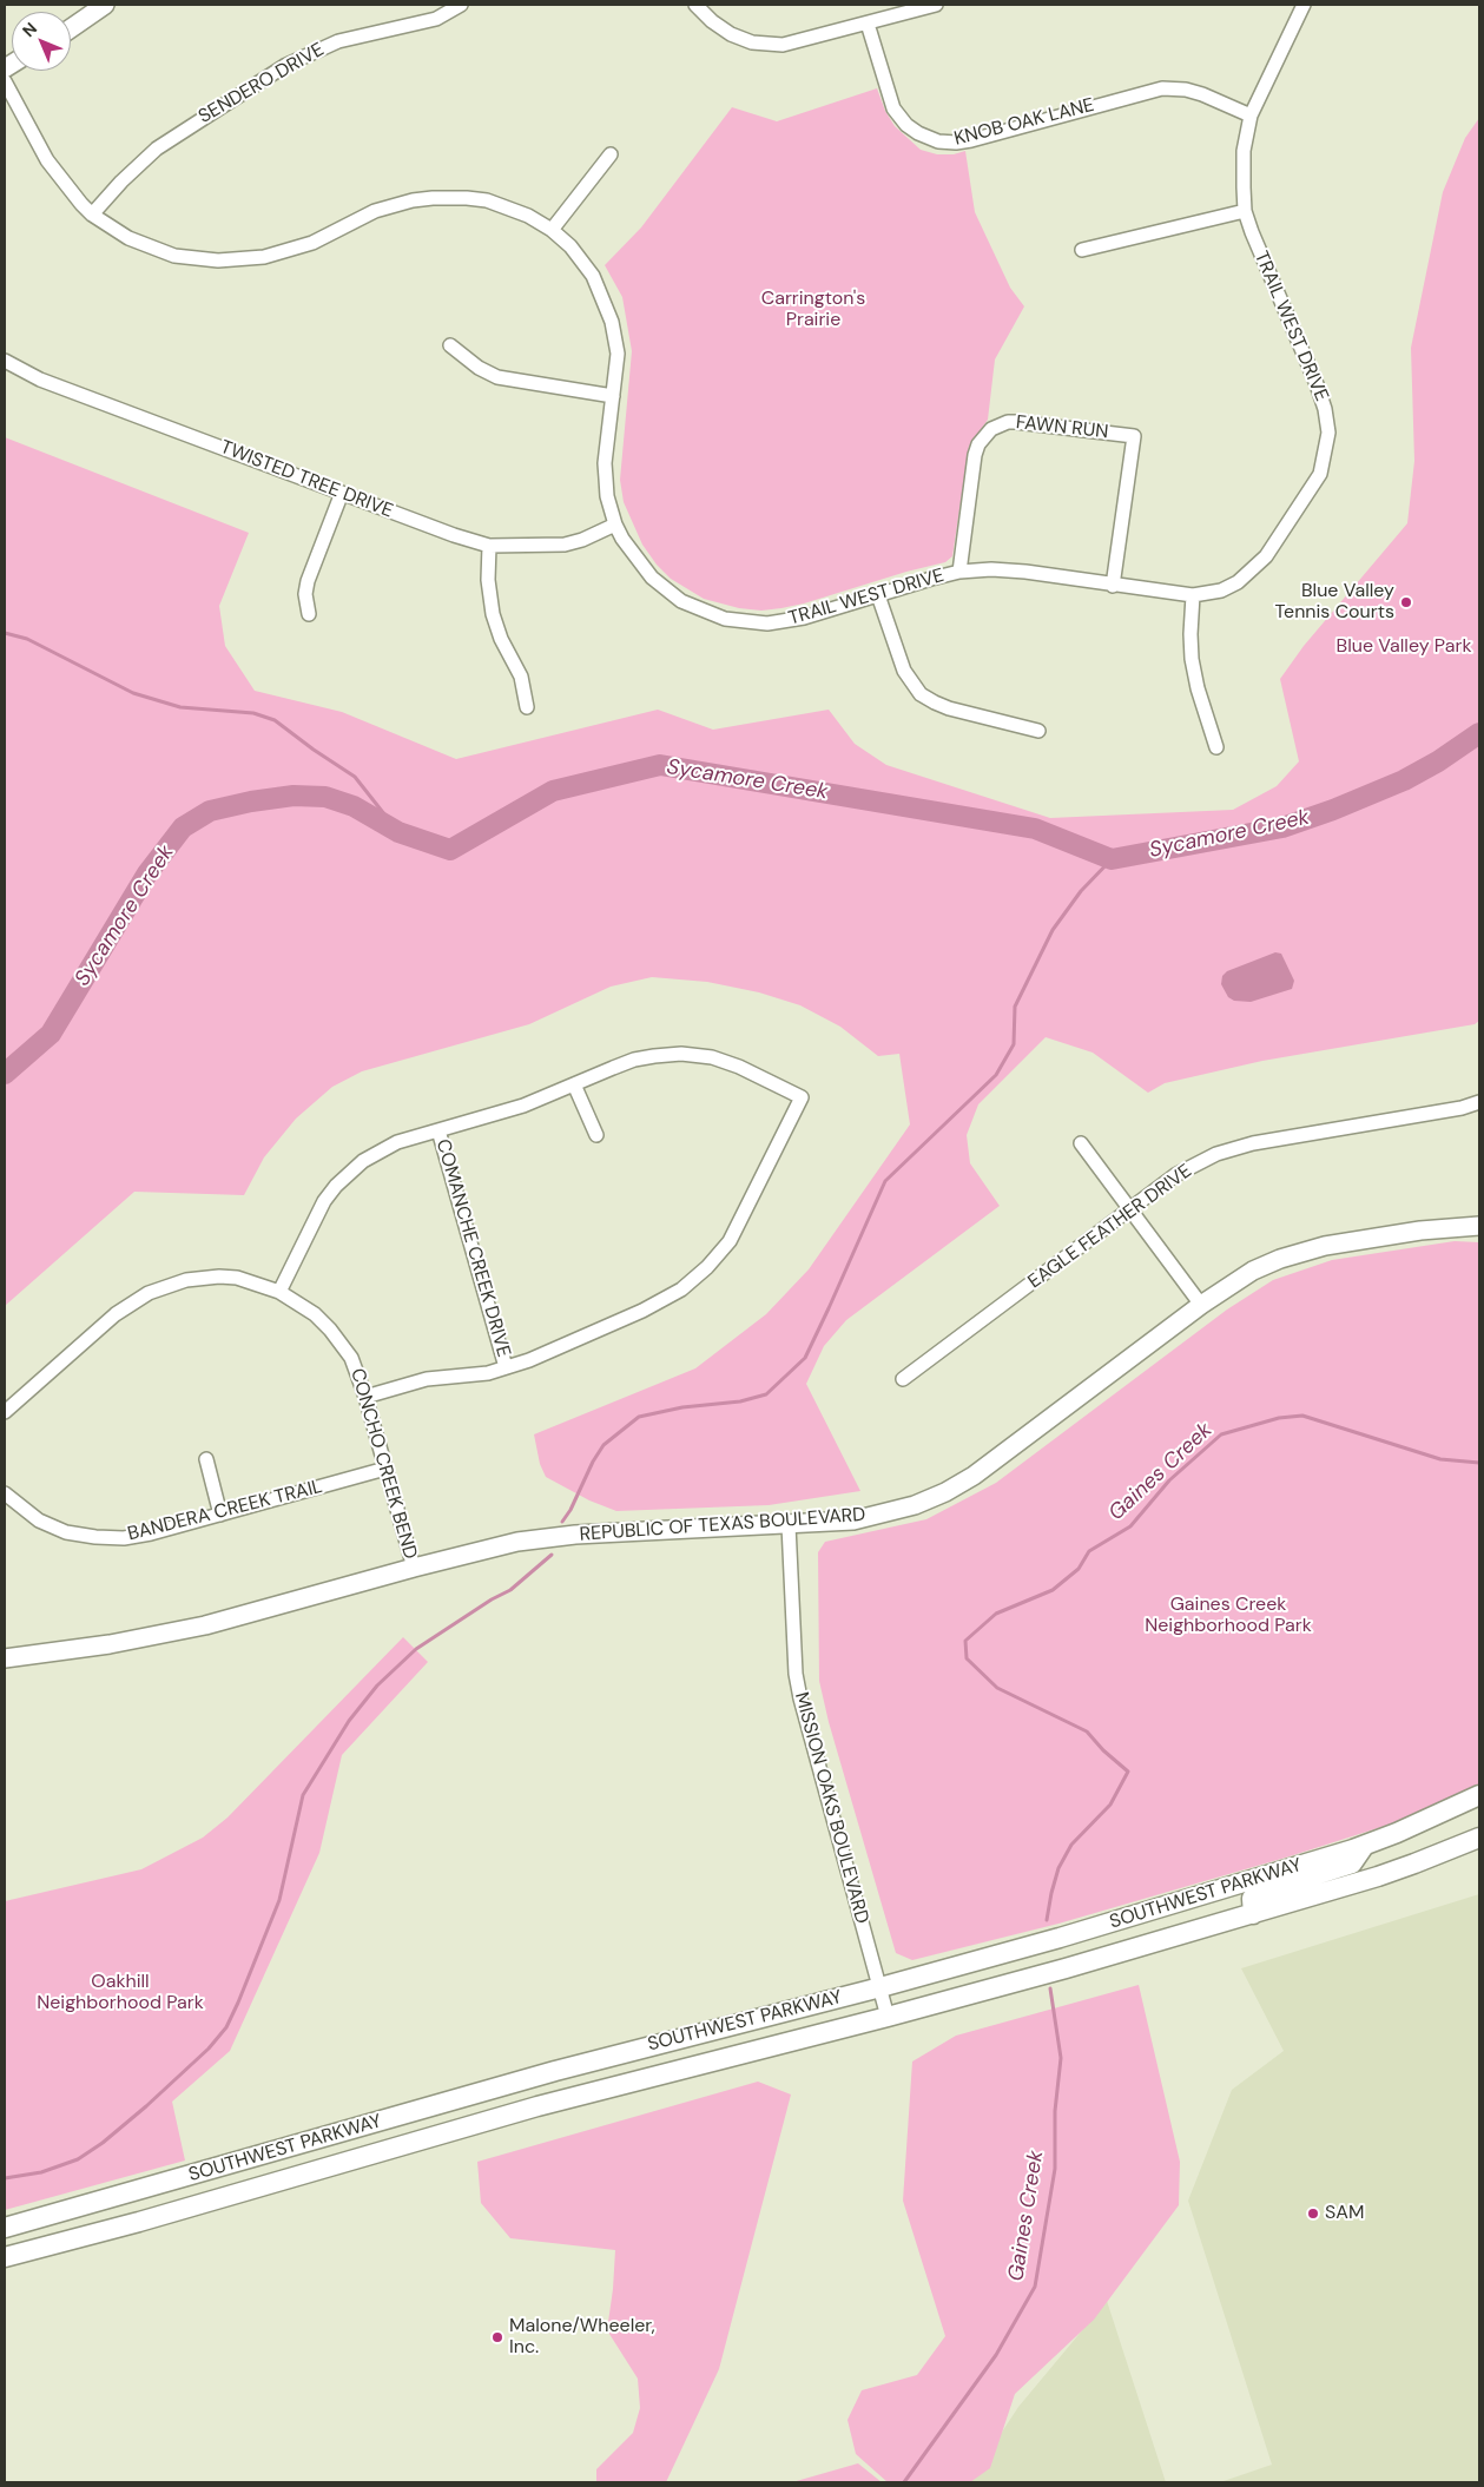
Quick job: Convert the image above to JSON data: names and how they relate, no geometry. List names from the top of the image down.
{
  "streets": {
    "main road": ["SOUTHWEST PARKWAY"],
    "street": [
      "SENDERO DRIVE",
      "KNOB OAK LANE",
      "TRAIL WEST DRIVE",
      "FAWN RUN",
      "TWISTED TREE DRIVE",
      "EAGLE FEATHER DRIVE",
      "COMANCHE CREEK DRIVE",
      "CONCHO CREEK BEND",
      "BANDERA CREEK TRAIL",
      "REPUBLIC OF TEXAS BOULEVARD",
      "MISSION OAKS BOULEVARD"
    ]
  },
  "crossings": [
    ["SENDERO DRIVE", "TRAIL WEST DRIVE"],
    ["KNOB OAK LANE", "TRAIL WEST DRIVE"],
    ["TRAIL WEST DRIVE", "FAWN RUN"],
    ["TRAIL WEST DRIVE", "TWISTED TREE DRIVE"],
    ["CONCHO CREEK BEND", "BANDERA CREEK TRAIL"],
    ["CONCHO CREEK BEND", "REPUBLIC OF TEXAS BOULEVARD"],
    ["REPUBLIC OF TEXAS BOULEVARD", "MISSION OAKS BOULEVARD"],
    ["MISSION OAKS BOULEVARD", "SOUTHWEST PARKWAY"]
  ],
  "water": ["Sycamore Creek", "Gaines Creek"],
  "parks": [
    "Carrington's Prairie",
    "Blue Valley Park",
    "Gaines Creek Neighborhood Park",
    "Oakhill Neighborhood Park"
  ],
  "places": ["Blue Valley Tennis Courts", "SAM", "Malone/Wheeler, Inc."],
  "north": "top left"
}
